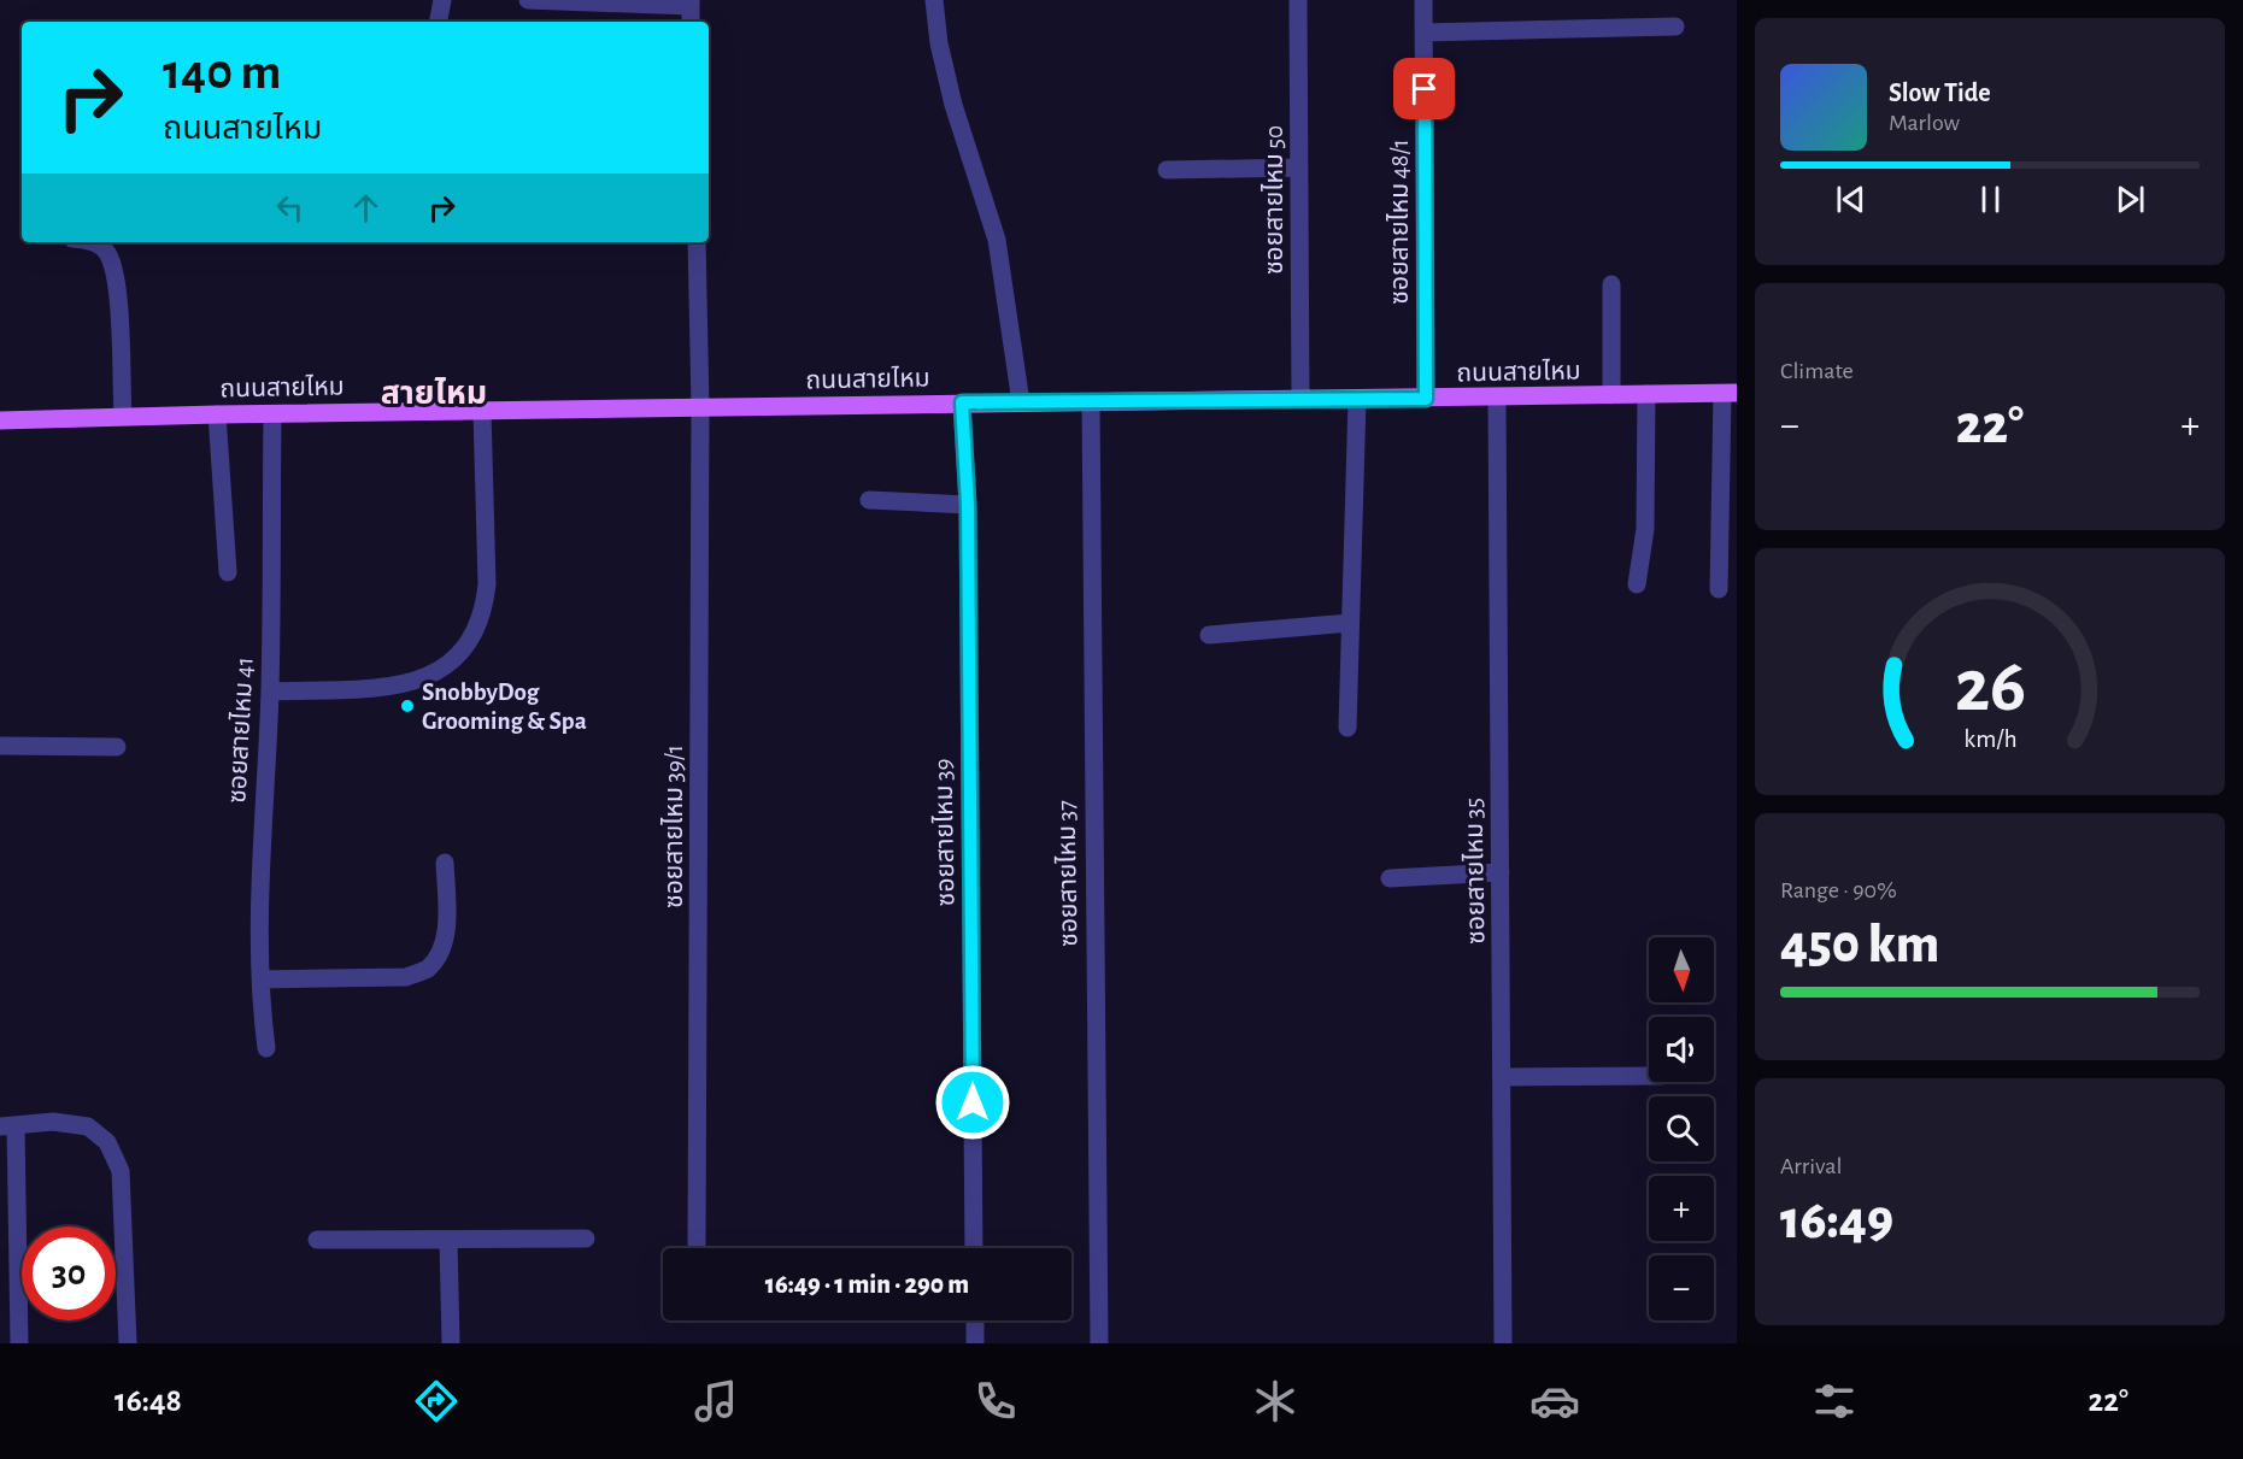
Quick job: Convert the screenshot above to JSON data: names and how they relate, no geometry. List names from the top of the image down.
{
  "streets": {
    "main road": ["ถนนสายไหม"],
    "street": [
      "ซอยสายไหม 50",
      "ซอยสายไหม 48/1",
      "ซอยสายไหม 41",
      "ซอยสายไหม 39/1",
      "ซอยสายไหม 39",
      "ซอยสายไหม 35",
      "ซอยสายไหม 37"
    ]
  },
  "crossings": [
    ["ซอยสายไหม 50", "ถนนสายไหม"],
    ["ซอยสายไหม 48/1", "ถนนสายไหม"],
    ["ถนนสายไหม", "ซอยสายไหม 41"],
    ["ถนนสายไหม", "ซอยสายไหม 39/1"],
    ["ถนนสายไหม", "ซอยสายไหม 39"],
    ["ถนนสายไหม", "ซอยสายไหม 35"],
    ["ถนนสายไหม", "ซอยสายไหม 37"]
  ],
  "districts": ["สายไหม"],
  "places": ["SnobbyDog Grooming & Spa"],
  "north": "bottom",
  "page": {
    "turn": ["140 m", "ถนนสายไหม"],
    "song": ["Slow Tide", "Marlow"],
    "tile": [
      "Climate",
      ["Range · 90%", "450 km"],
      ["Arrival", "16:49"]
    ],
    "heat": ["−", "22°", "+"],
    "map_buttons": ["+", "−"],
    "limit": "30",
    "trip": "16:49 · 1 min · 290 m",
    "tabs": ["16:48", "22°"],
    "gauge": ["26", "km/h"]
  }
}
